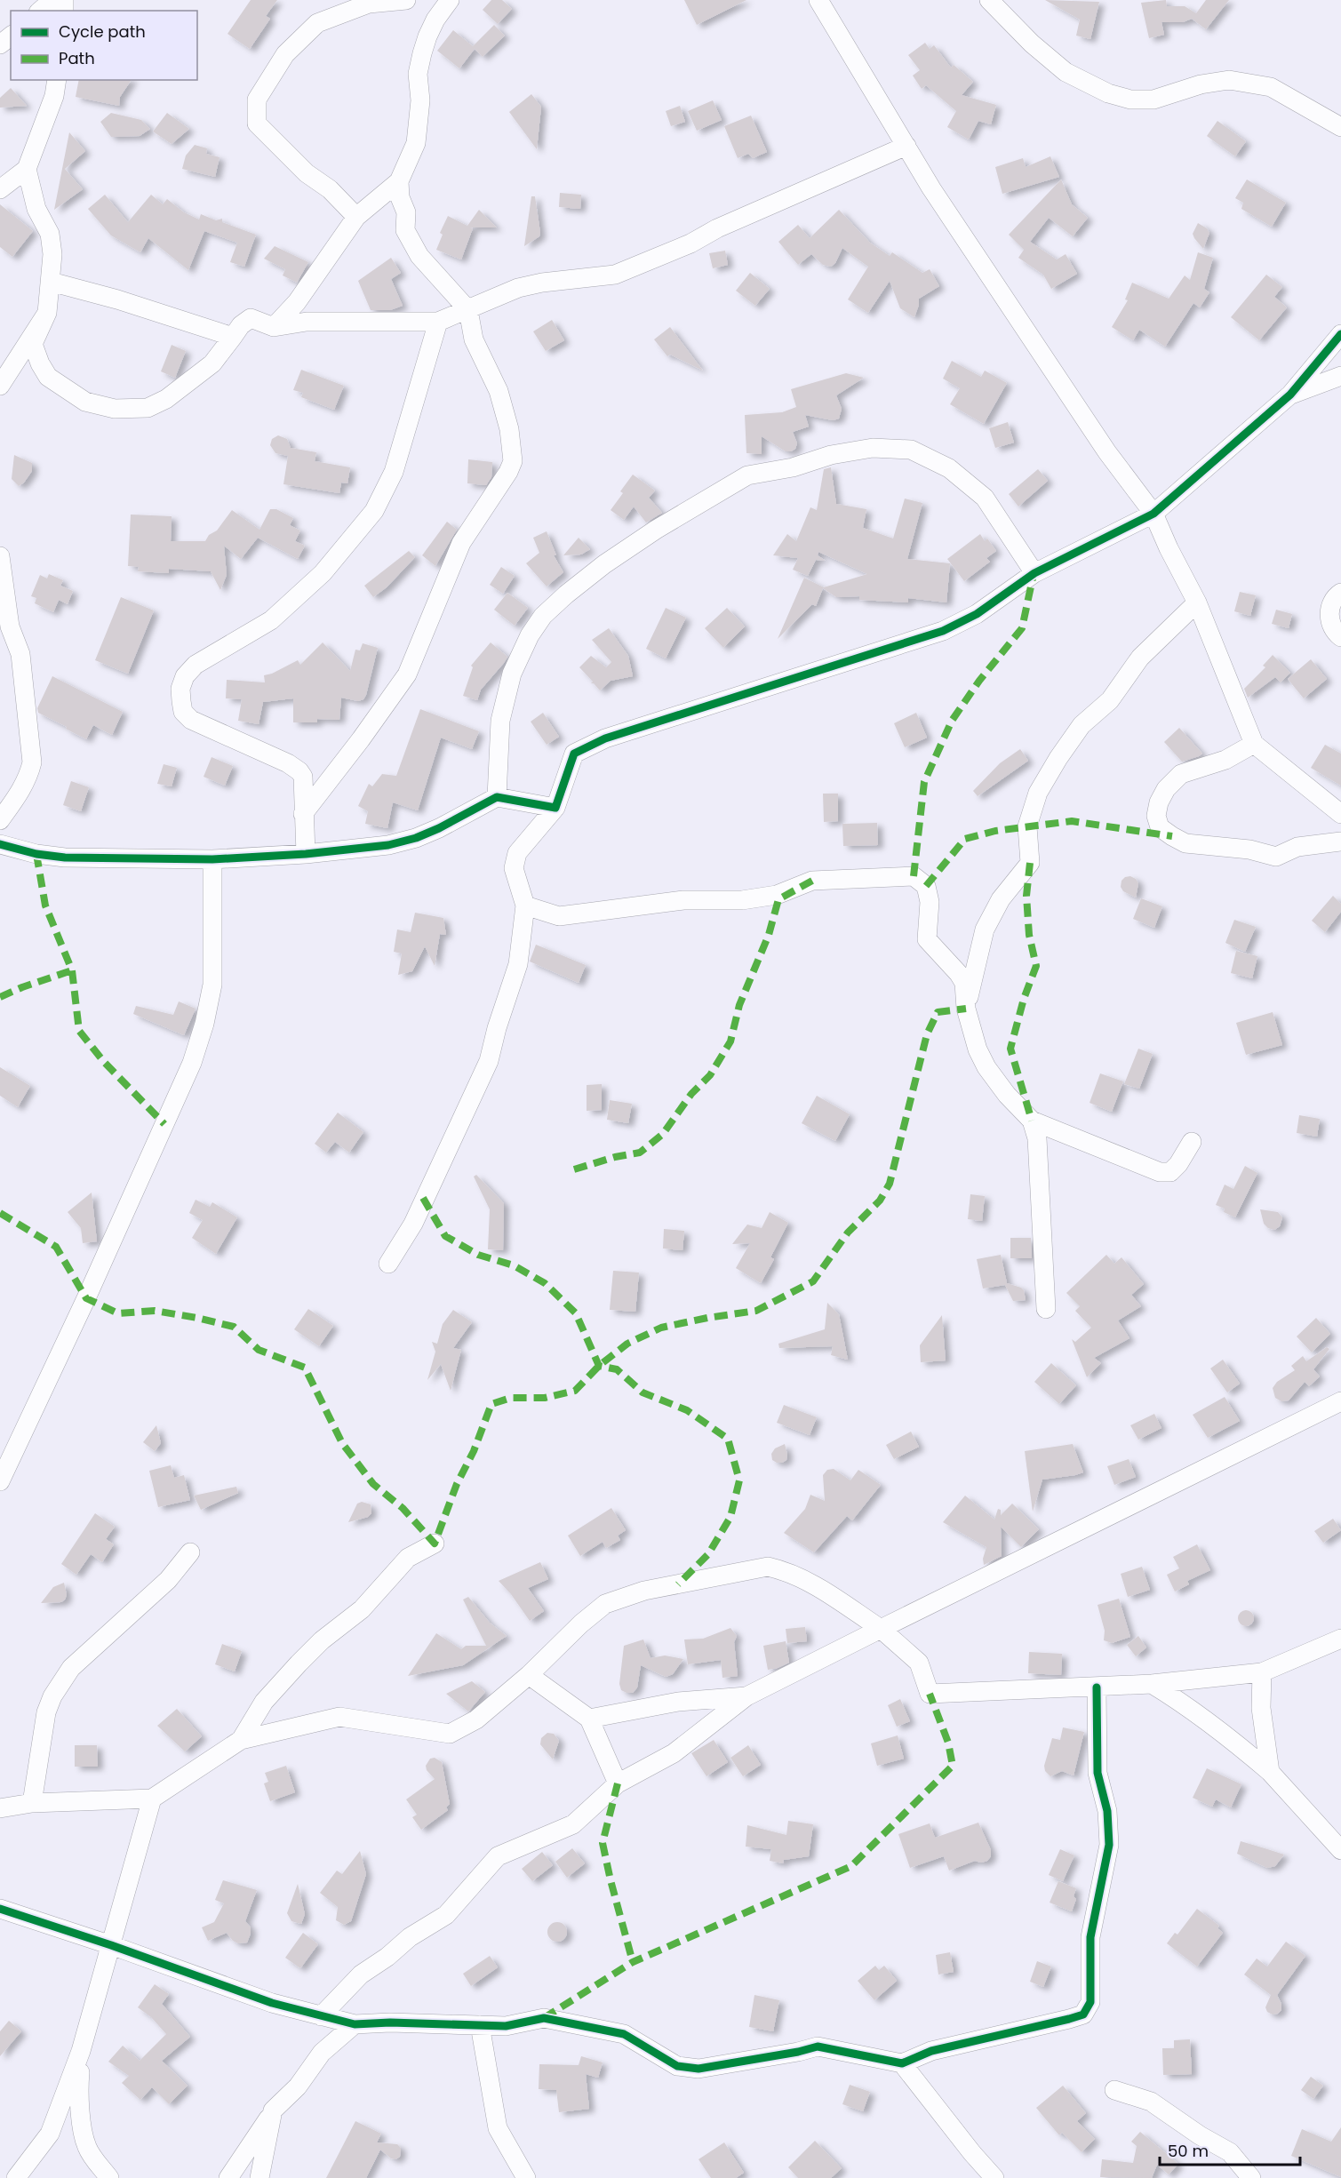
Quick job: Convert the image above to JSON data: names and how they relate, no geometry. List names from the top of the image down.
{
  "legend": ["Cycle path", "Path"],
  "scale_bar": "50 m"
}
